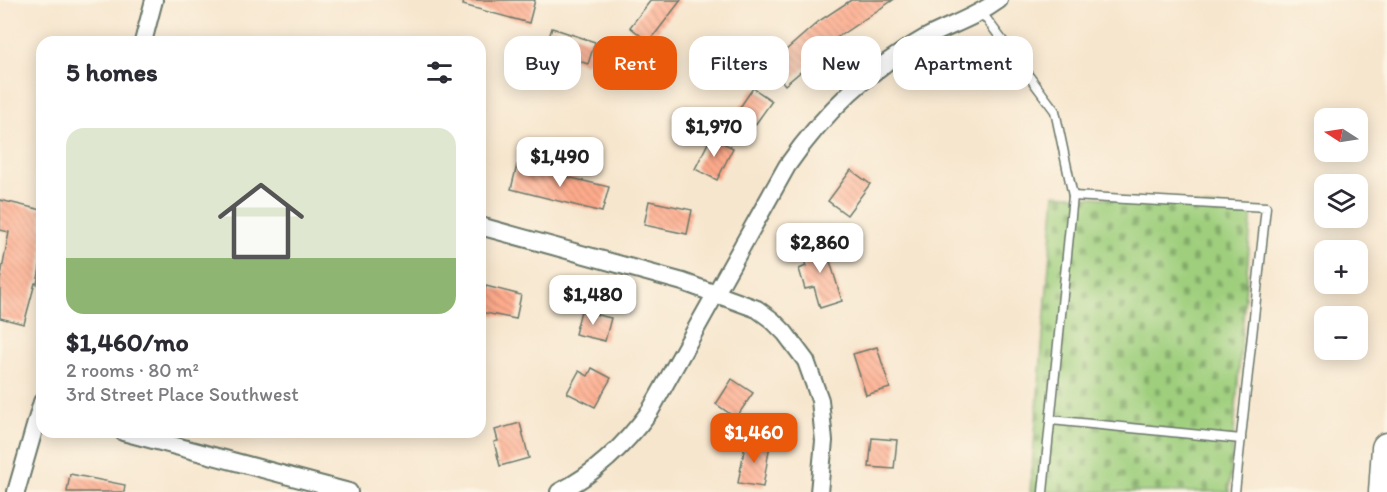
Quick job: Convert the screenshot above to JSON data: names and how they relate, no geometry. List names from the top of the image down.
{
  "north": "left",
  "page": {
    "chip": [
      "Buy",
      "Rent",
      "Filters",
      "New",
      "Apartment"
    ],
    "heading": "5 homes",
    "price": [
      "$1,970",
      "$1,490",
      "$2,860",
      "$1,480",
      "$1,460"
    ],
    "map_buttons": ["+", "−"],
    "list": [
      {
        "name": "$1,460/mo",
        "note": "2 rooms · 80 m² · 3rd Street Place Southwest"
      }
    ]
  }
}
